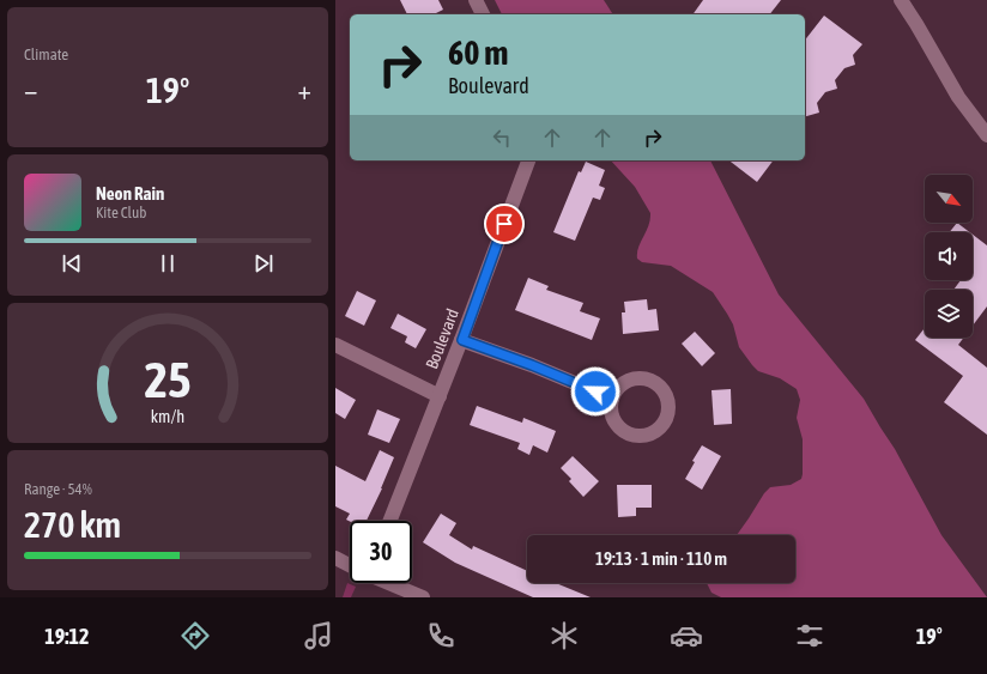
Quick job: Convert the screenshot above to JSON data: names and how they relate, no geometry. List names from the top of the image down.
{
  "streets": {
    "street": ["Boulevard"]
  },
  "north": "bottom right",
  "page": {
    "tile": [
      "Climate",
      ["Range · 54%", "270 km"]
    ],
    "turn": ["60 m", "Boulevard"],
    "heat": ["−", "19°", "+"],
    "song": ["Neon Rain", "Kite Club"],
    "limit": "30",
    "trip": "19:13 · 1 min · 110 m",
    "tabs": ["19:12", "19°"],
    "gauge": ["25", "km/h"]
  }
}
